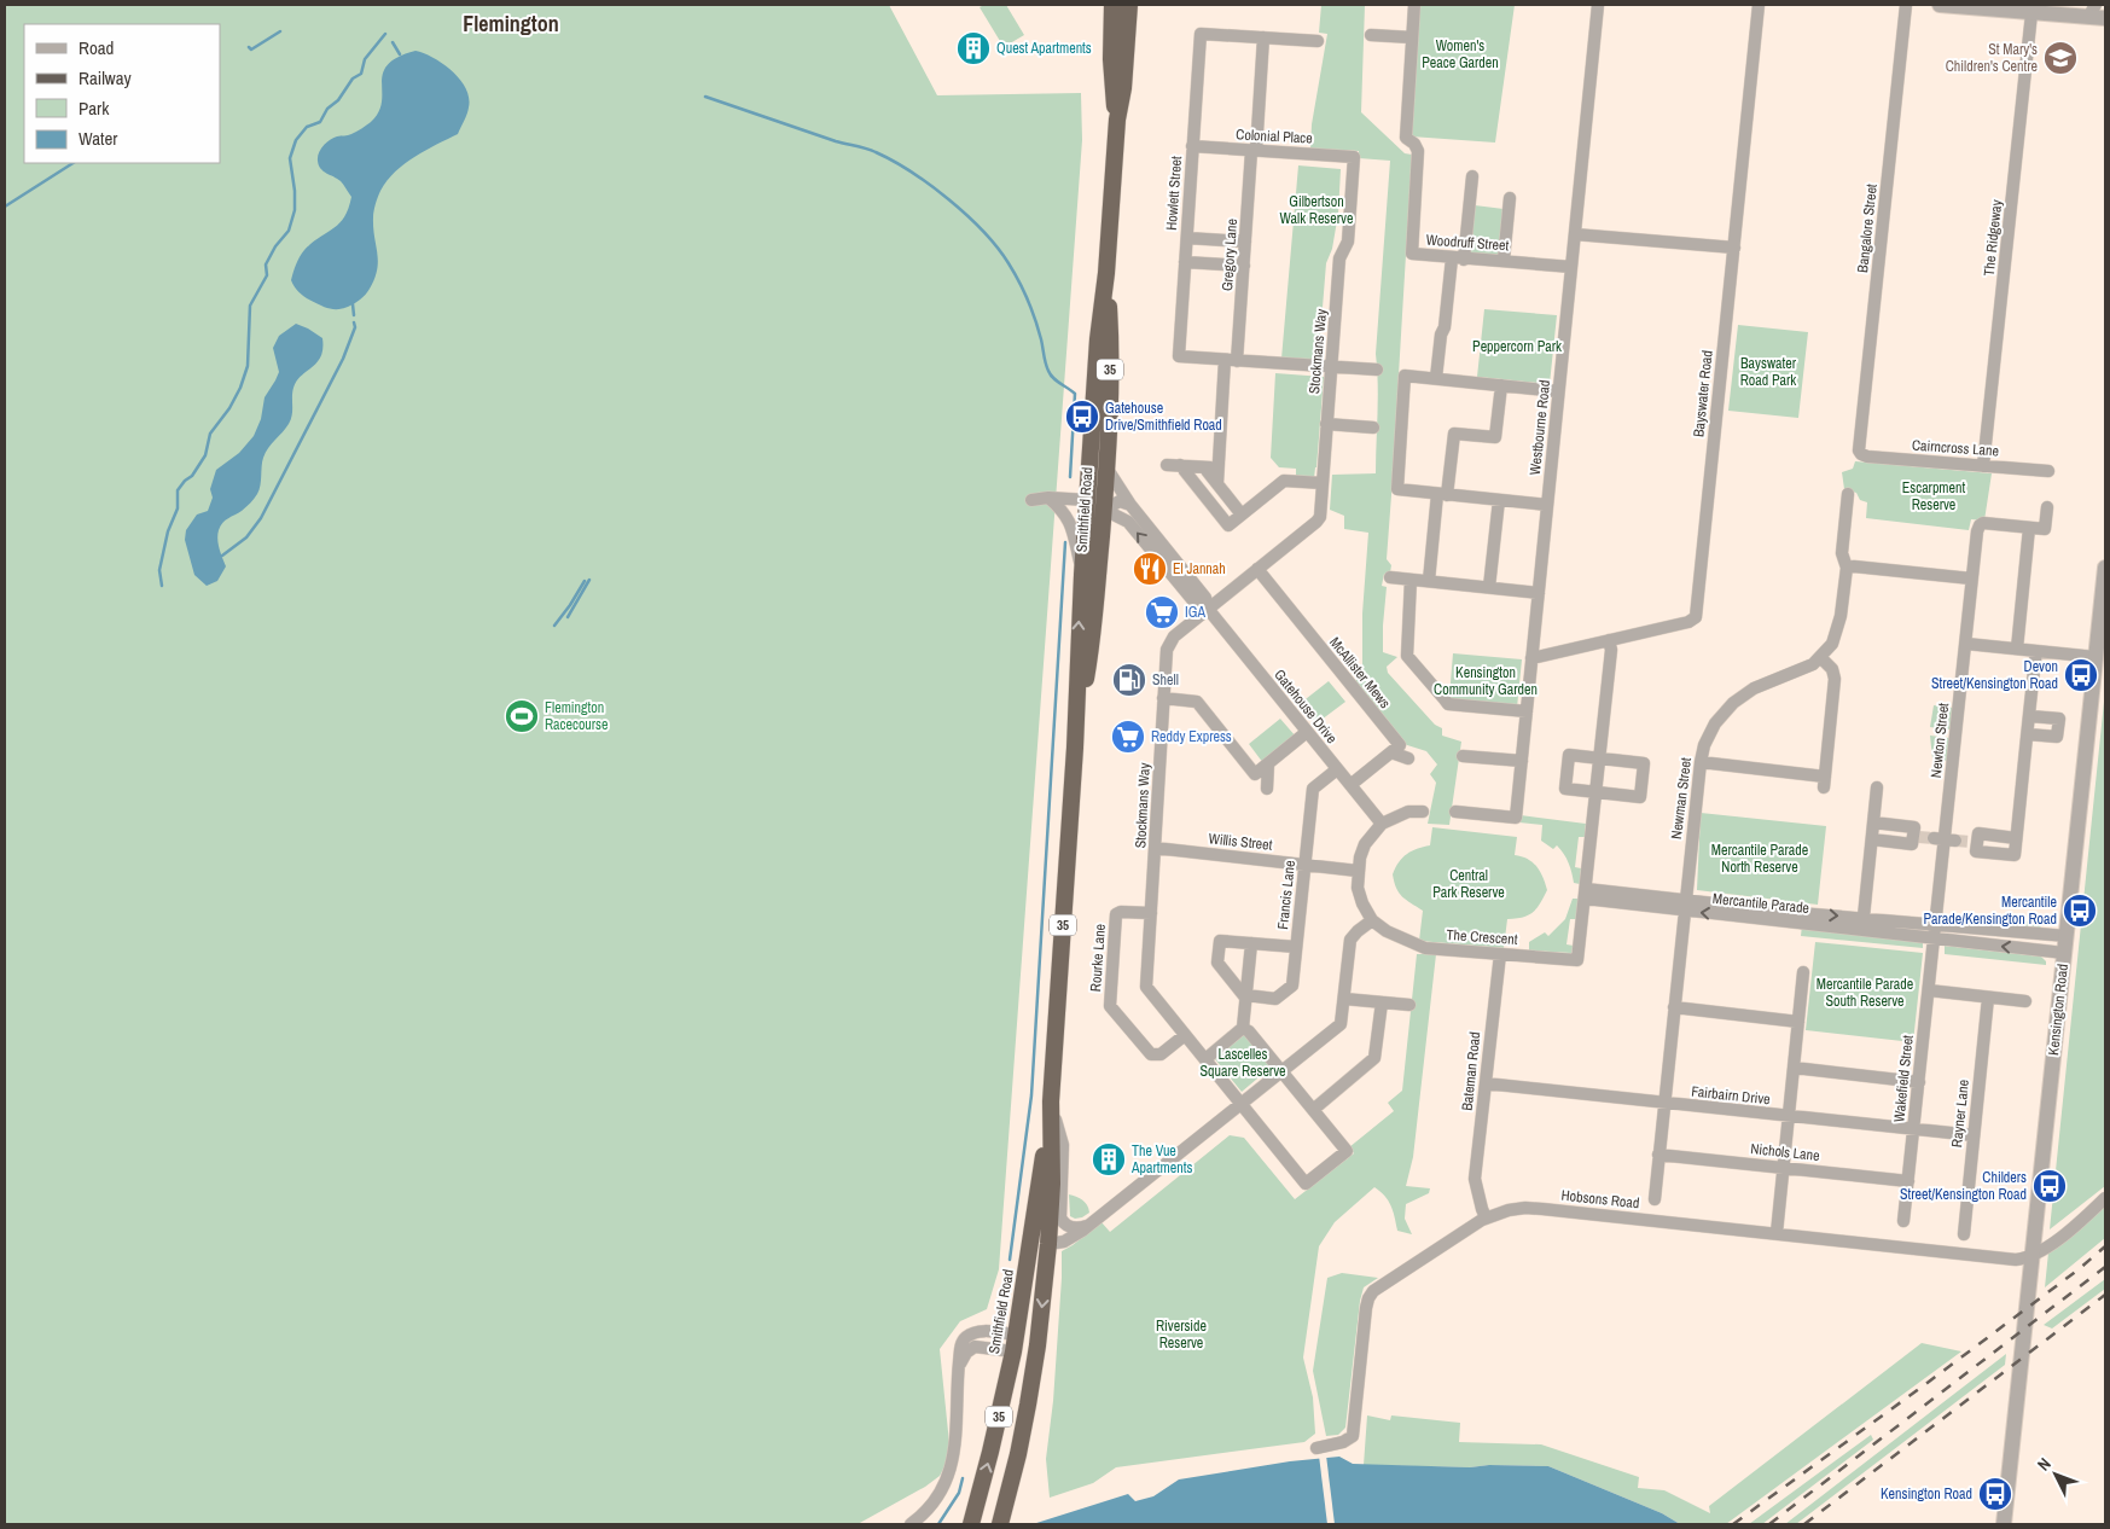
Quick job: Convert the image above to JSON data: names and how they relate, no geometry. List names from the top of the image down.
{
  "streets": {
    "highway": ["35", "Smithfield Road"],
    "street": [
      "Colonial Place",
      "Howlett Street",
      "Bangalore Street",
      "The Ridgeway",
      "Woodruff Street",
      "Gregory Lane",
      "Stockmans Way",
      "Bayswater Road",
      "Westbourne Road",
      "Cairncross Lane",
      "McAllister Mews",
      "Gatehouse Drive",
      "Newton Street",
      "Newman Street",
      "Willis Street",
      "Francis Lane",
      "Mercantile Parade",
      "The Crescent",
      "Rourke Lane",
      "Kensington Road",
      "Bateman Road",
      "Wakefield Street",
      "Fairbairn Drive",
      "Rayner Lane",
      "Nichols Lane",
      "Hobsons Road"
    ]
  },
  "crossings": [
    ["Colonial Place", "Howlett Street"],
    ["Colonial Place", "Gregory Lane"],
    ["Colonial Place", "Stockmans Way"],
    ["Howlett Street", "Gregory Lane"],
    ["Bangalore Street", "Cairncross Lane"],
    ["The Ridgeway", "Cairncross Lane"],
    ["Woodruff Street", "Westbourne Road"],
    ["Stockmans Way", "McAllister Mews"],
    ["Stockmans Way", "Gatehouse Drive"],
    ["Stockmans Way", "Willis Street"],
    ["Stockmans Way", "Rourke Lane"],
    ["Bayswater Road", "Westbourne Road"],
    ["Bayswater Road", "The Crescent"],
    ["Smithfield Road", "Gatehouse Drive"],
    ["Gatehouse Drive", "Francis Lane"],
    ["Newton Street", "Mercantile Parade"],
    ["Newman Street", "Mercantile Parade"],
    ["Newman Street", "Fairbairn Drive"],
    ["Newman Street", "Nichols Lane"],
    ["Willis Street", "Francis Lane"],
    ["Mercantile Parade", "The Crescent"],
    ["Mercantile Parade", "Kensington Road"],
    ["Mercantile Parade", "Wakefield Street"],
    ["The Crescent", "Bateman Road"],
    ["Kensington Road", "Hobsons Road"],
    ["Bateman Road", "Fairbairn Drive"],
    ["Bateman Road", "Hobsons Road"],
    ["Wakefield Street", "Fairbairn Drive"],
    ["Wakefield Street", "Nichols Lane"],
    ["Fairbairn Drive", "Rayner Lane"]
  ],
  "districts": ["Flemington"],
  "parks": [
    "Women's Peace Garden",
    "Gilbertson Walk Reserve",
    "Peppercorn Park",
    "Bayswater Road Park",
    "Escarpment Reserve",
    "Kensington Community Garden",
    "Mercantile Parade North Reserve",
    "Central Park Reserve",
    "Mercantile Parade South Reserve",
    "Lascelles Square Reserve",
    "Riverside Reserve"
  ],
  "places": {
    "building": ["Quest Apartments", "The Vue Apartments"],
    "school or university": ["St Mary's Children's Centre"],
    "bus stop": [
      "Gatehouse Drive/Smithfield Road",
      "Devon Street/Kensington Road",
      "Mercantile Parade/Kensington Road",
      "Childers Street/Kensington Road",
      "Kensington Road"
    ],
    "restaurant": ["El Jannah"],
    "supermarket": ["IGA", "Reddy Express"],
    "fuel station": ["Shell"],
    "sports": ["Flemington Racecourse"]
  },
  "legend": [
    "Road",
    "Railway",
    "Park",
    "Water"
  ],
  "north": "top left"
}
